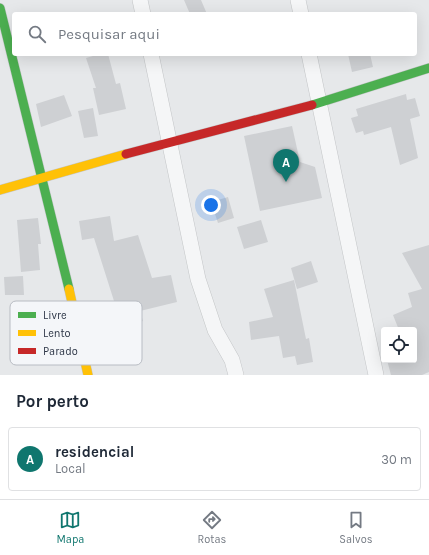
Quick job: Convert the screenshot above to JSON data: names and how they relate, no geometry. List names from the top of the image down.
{
  "legend": ["Livre", "Lento", "Parado"],
  "page": {
    "search": "Pesquisar aqui",
    "pins": "A",
    "heading": "Por perto",
    "list": [
      {
        "mark": "A",
        "name": "residencial",
        "note": "Local",
        "value": "30 m"
      }
    ],
    "nav": ["Mapa", "Rotas", "Salvos"]
  }
}
